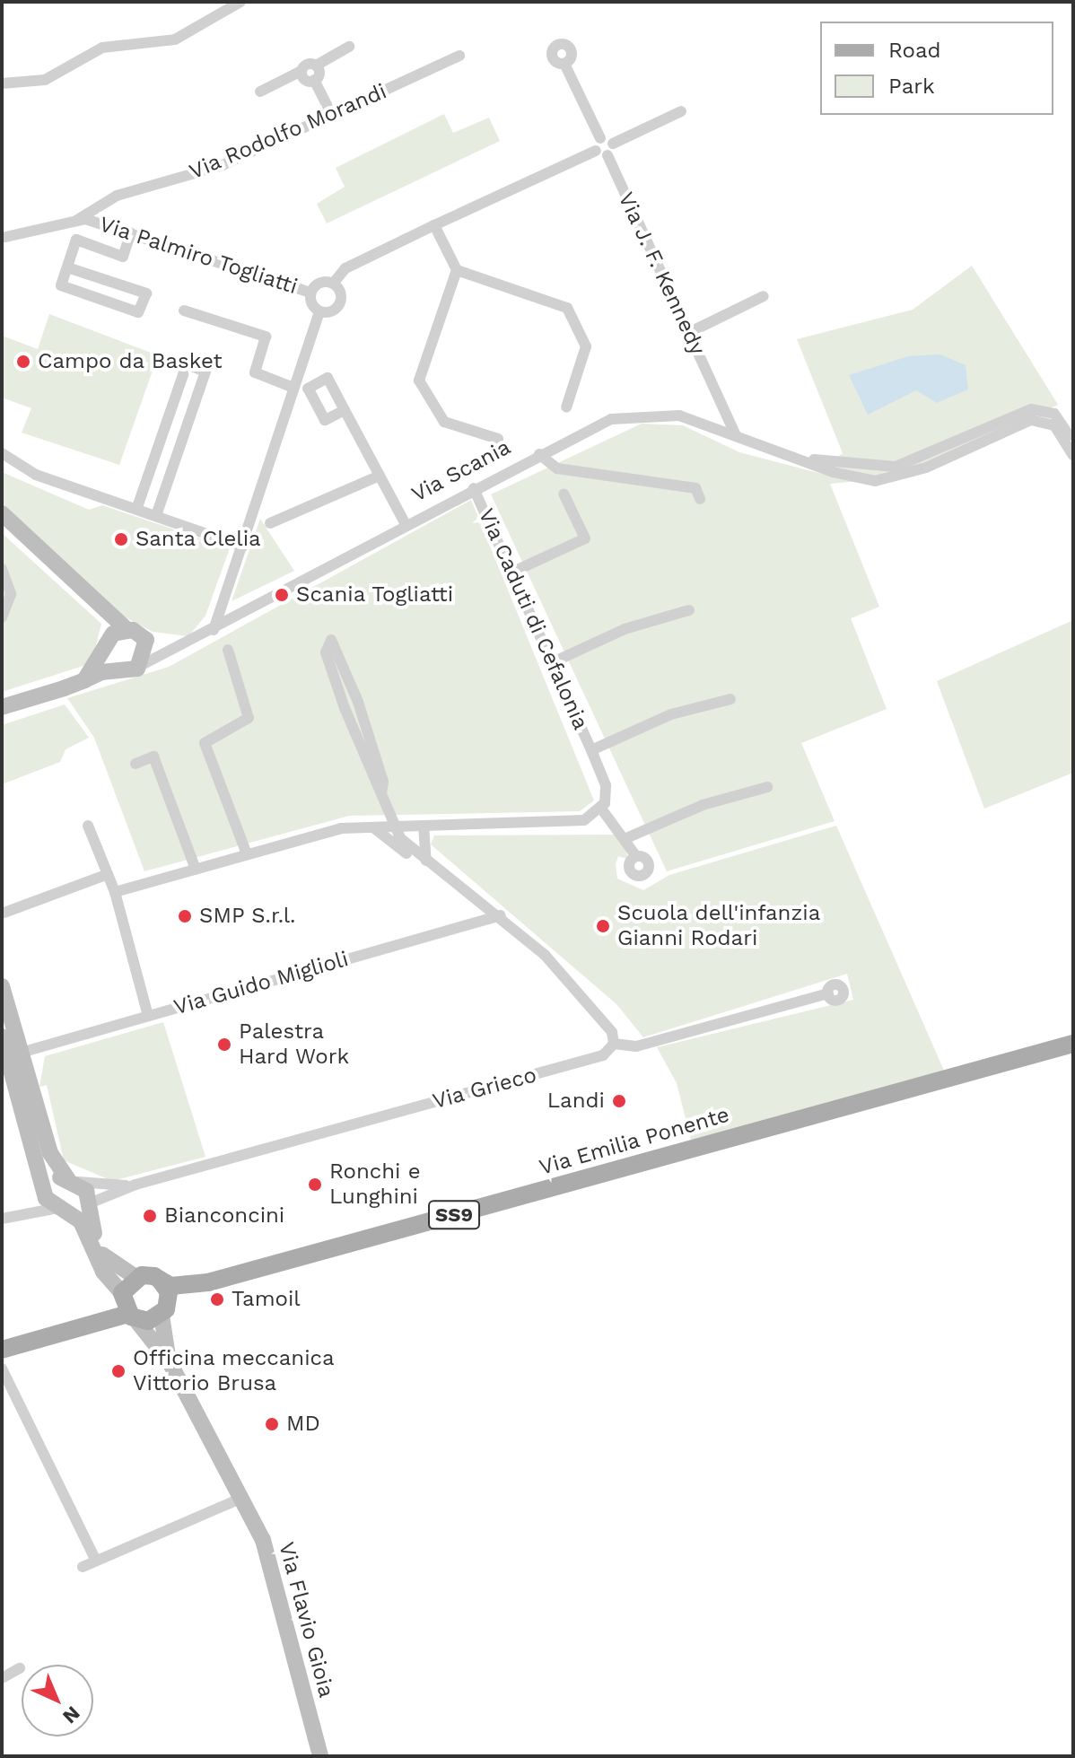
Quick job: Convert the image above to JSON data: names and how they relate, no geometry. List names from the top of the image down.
{
  "streets": {
    "main road": [
      "Via Scania",
      "Via Emilia Ponente",
      "SS9",
      "Via Flavio Gioia"
    ],
    "street": [
      "Via Rodolfo Morandi",
      "Via Palmiro Togliatti",
      "Via J. F. Kennedy",
      "Via Caduti di Cefalonia",
      "Via Guido Miglioli",
      "Via Grieco"
    ]
  },
  "crossings": [
    ["Via Rodolfo Morandi", "Via Palmiro Togliatti"],
    ["Via Palmiro Togliatti", "Via Scania"],
    ["Via J. F. Kennedy", "Via Scania"],
    ["Via Scania", "Via Caduti di Cefalonia"],
    ["Via Emilia Ponente", "SS9"]
  ],
  "places": [
    "Campo da Basket",
    "Santa Clelia",
    "Scania Togliatti",
    "SMP S.r.l.",
    "Scuola dell'infanzia Gianni Rodari",
    "Palestra Hard Work",
    "Landi",
    "Ronchi e Lunghini",
    "Bianconcini",
    "Tamoil",
    "Officina meccanica Vittorio Brusa",
    "MD"
  ],
  "legend": ["Road", "Park"],
  "north": "bottom right"
}
